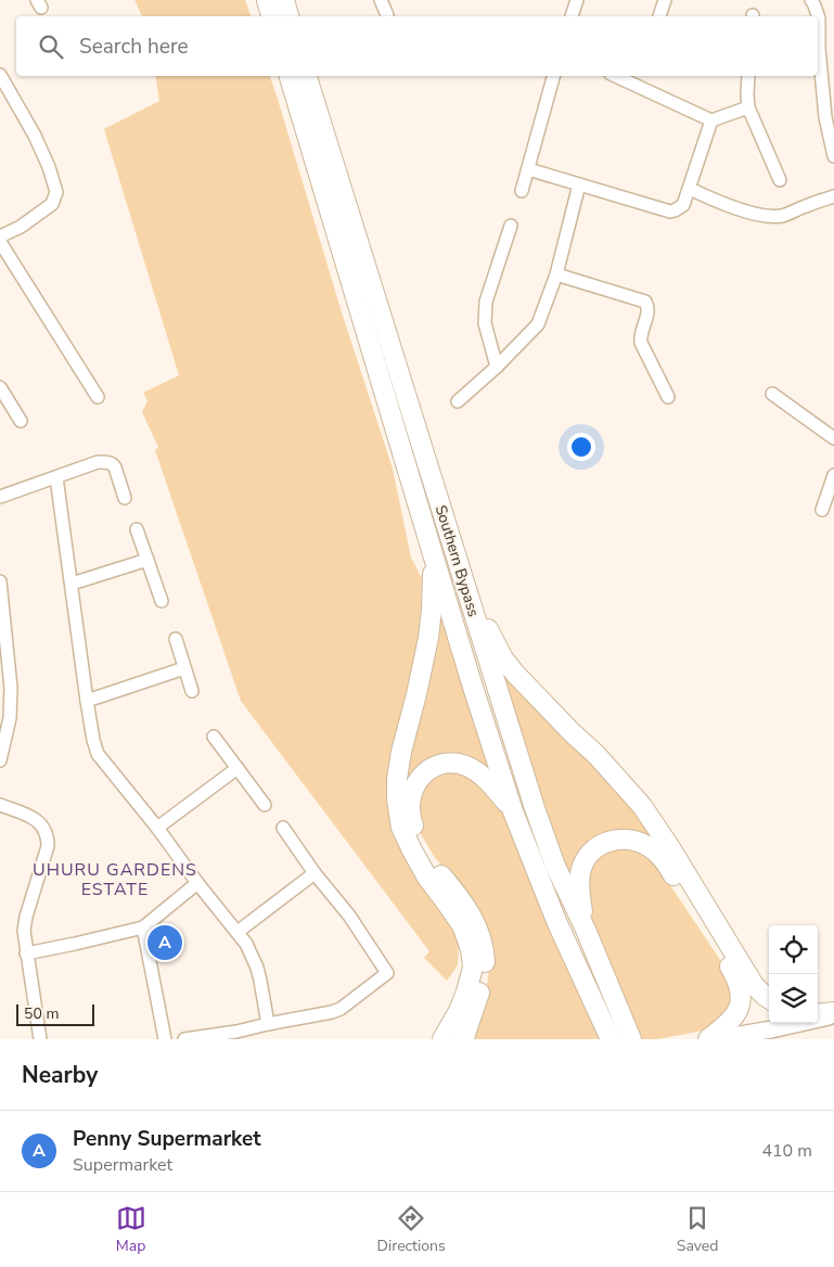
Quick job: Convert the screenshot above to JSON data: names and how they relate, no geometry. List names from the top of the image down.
{
  "streets": {
    "highway": ["Southern Bypass"]
  },
  "districts": ["UHURU GARDENS ESTATE"],
  "scale_bar": "50 m",
  "page": {
    "search": "Search here",
    "pins": "A",
    "scale": "50 m",
    "heading": "Nearby",
    "list": [
      {
        "mark": "A",
        "name": "Penny Supermarket",
        "note": "Supermarket",
        "value": "410 m"
      }
    ],
    "nav": ["Map", "Directions", "Saved"]
  }
}
